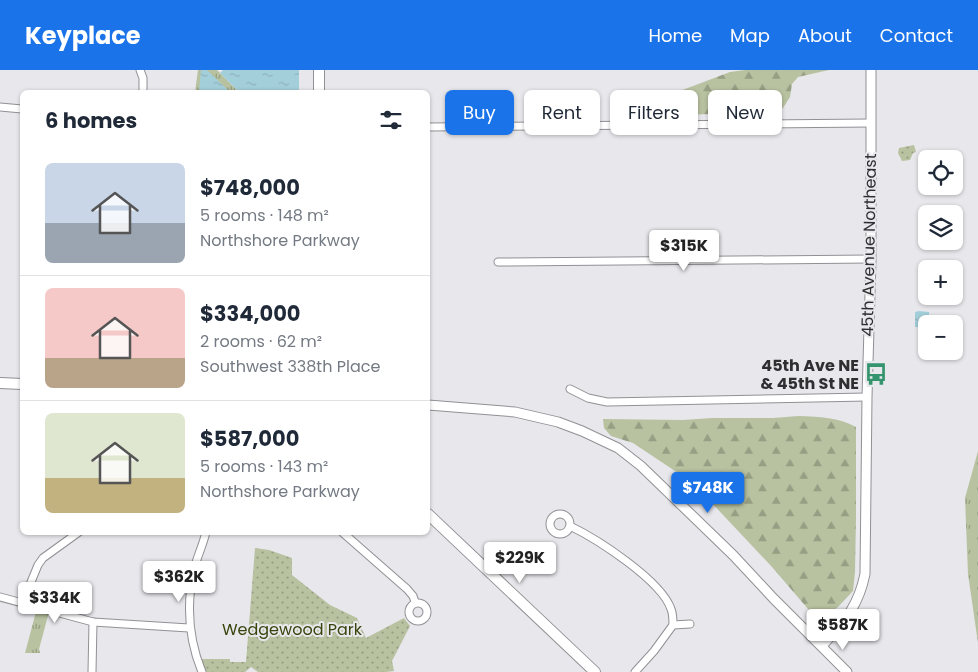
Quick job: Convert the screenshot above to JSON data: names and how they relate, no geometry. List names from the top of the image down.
{
  "streets": {
    "street": ["45th Avenue Northeast"]
  },
  "parks": ["Wedgewood Park"],
  "places": {
    "bus stop": ["45th Ave NE & 45th St NE"]
  },
  "page": {
    "header": "Keyplace",
    "nav": [
      "Home",
      "Map",
      "About",
      "Contact"
    ],
    "chip": [
      "Buy",
      "Rent",
      "Filters",
      "New"
    ],
    "heading": "6 homes",
    "map_buttons": ["+", "−"],
    "list": [
      {
        "name": "$748,000",
        "note": "5 rooms · 148 m² · Northshore Parkway"
      },
      {
        "name": "$334,000",
        "note": "2 rooms · 62 m² · Southwest 338th Place"
      },
      {
        "name": "$587,000",
        "note": "5 rooms · 143 m² · Northshore Parkway"
      }
    ],
    "price": [
      "$315K",
      "$748K",
      "$229K",
      "$362K",
      "$334K",
      "$587K"
    ]
  }
}
